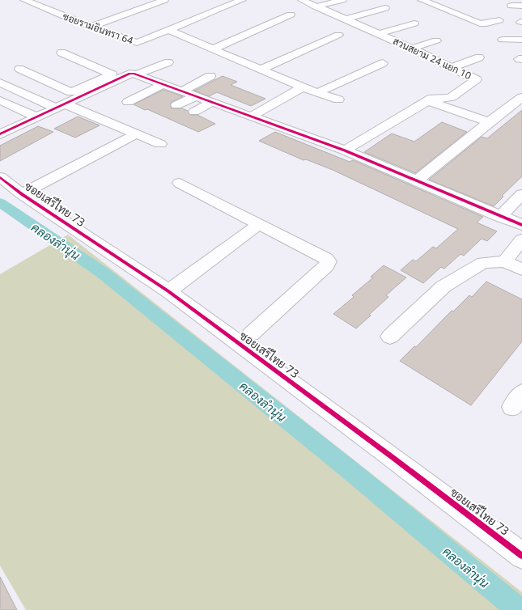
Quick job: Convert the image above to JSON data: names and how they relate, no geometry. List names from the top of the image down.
{
  "streets": {
    "street": ["ซอยรามอินทรา 64", "สวนสยาม 24 แยก 10", "ซอยเสรีไทย 73"]
  },
  "water": ["คลองลำนุ่น"]
}
